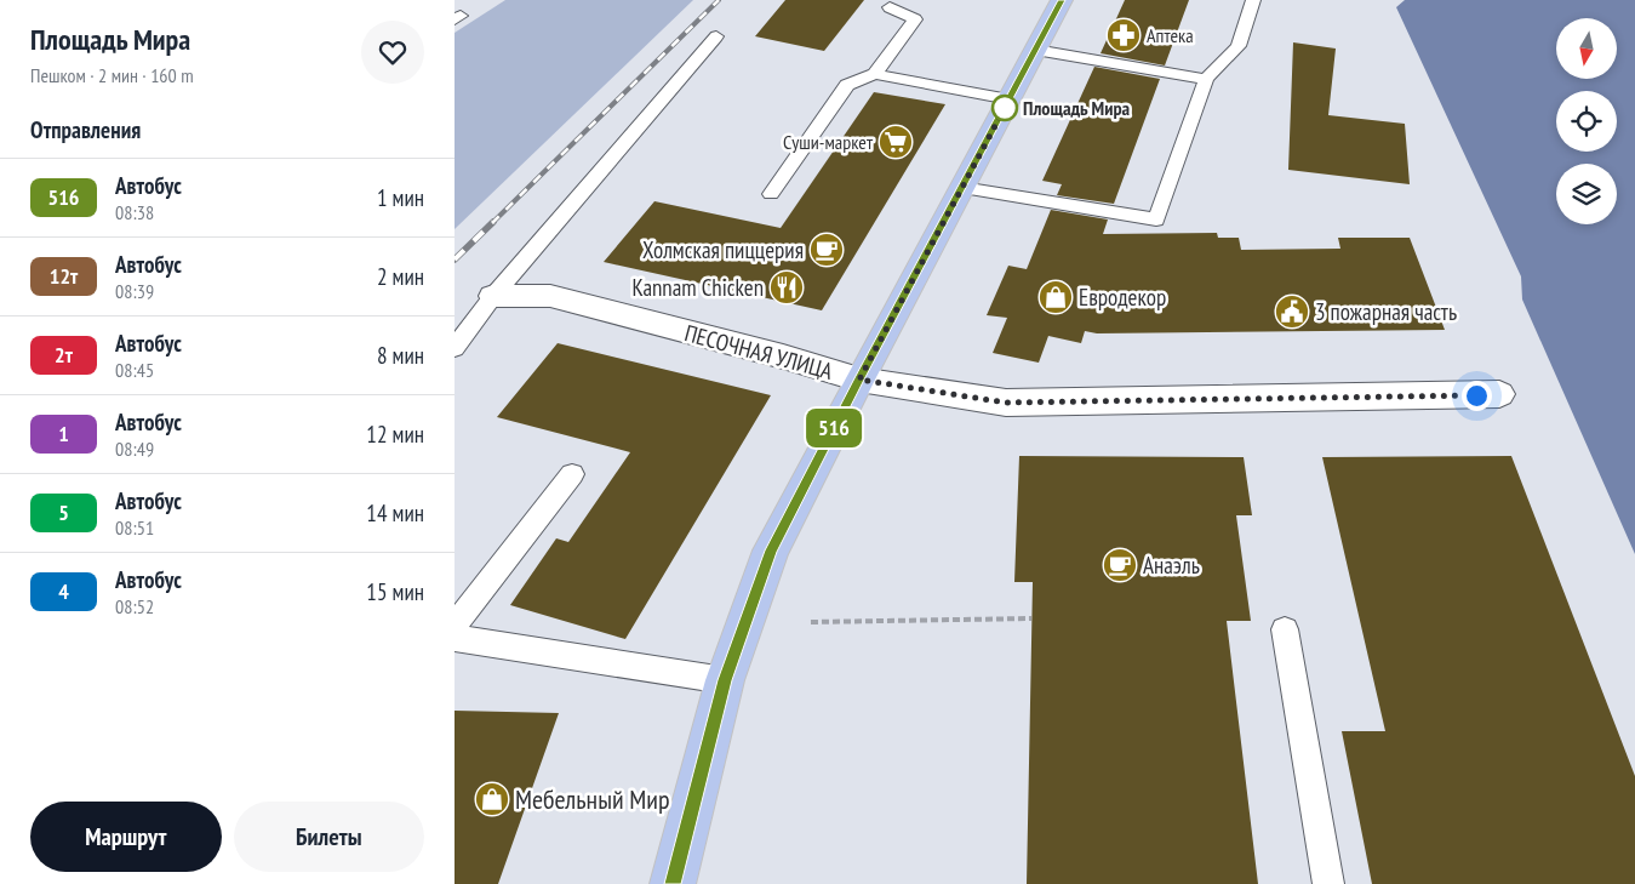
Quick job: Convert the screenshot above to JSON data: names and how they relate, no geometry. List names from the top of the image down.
{
  "streets": {
    "street": ["ПЕСОЧНАЯ УЛИЦА"]
  },
  "places": {
    "pharmacy": ["Аптека"],
    "other": ["Площадь Мира"],
    "supermarket": ["Суши-маркет"],
    "cafe": ["Холмская пиццерия", "Анаэль"],
    "restaurant": ["Kannam Chicken"],
    "shop": ["Евродекор", "Мебельный Мир"],
    "public building": ["3 пожарная часть"]
  },
  "lines": ["bus line 516"],
  "north": "bottom",
  "page": {
    "heading": [
      ["Площадь Мира", "Пешком · 2 мин · 160 m"],
      "Отправления"
    ],
    "on_map": "516",
    "list": [
      {
        "mark": "516",
        "name": "Автобус",
        "note": "08:38",
        "value": "1 мин"
      },
      {
        "mark": "12т",
        "name": "Автобус",
        "note": "08:39",
        "value": "2 мин"
      },
      {
        "mark": "2т",
        "name": "Автобус",
        "note": "08:45",
        "value": "8 мин"
      },
      {
        "mark": "1",
        "name": "Автобус",
        "note": "08:49",
        "value": "12 мин"
      },
      {
        "mark": "5",
        "name": "Автобус",
        "note": "08:51",
        "value": "14 мин"
      },
      {
        "mark": "4",
        "name": "Автобус",
        "note": "08:52",
        "value": "15 мин"
      }
    ],
    "buttons": ["Маршрут", "Билеты"]
  }
}
